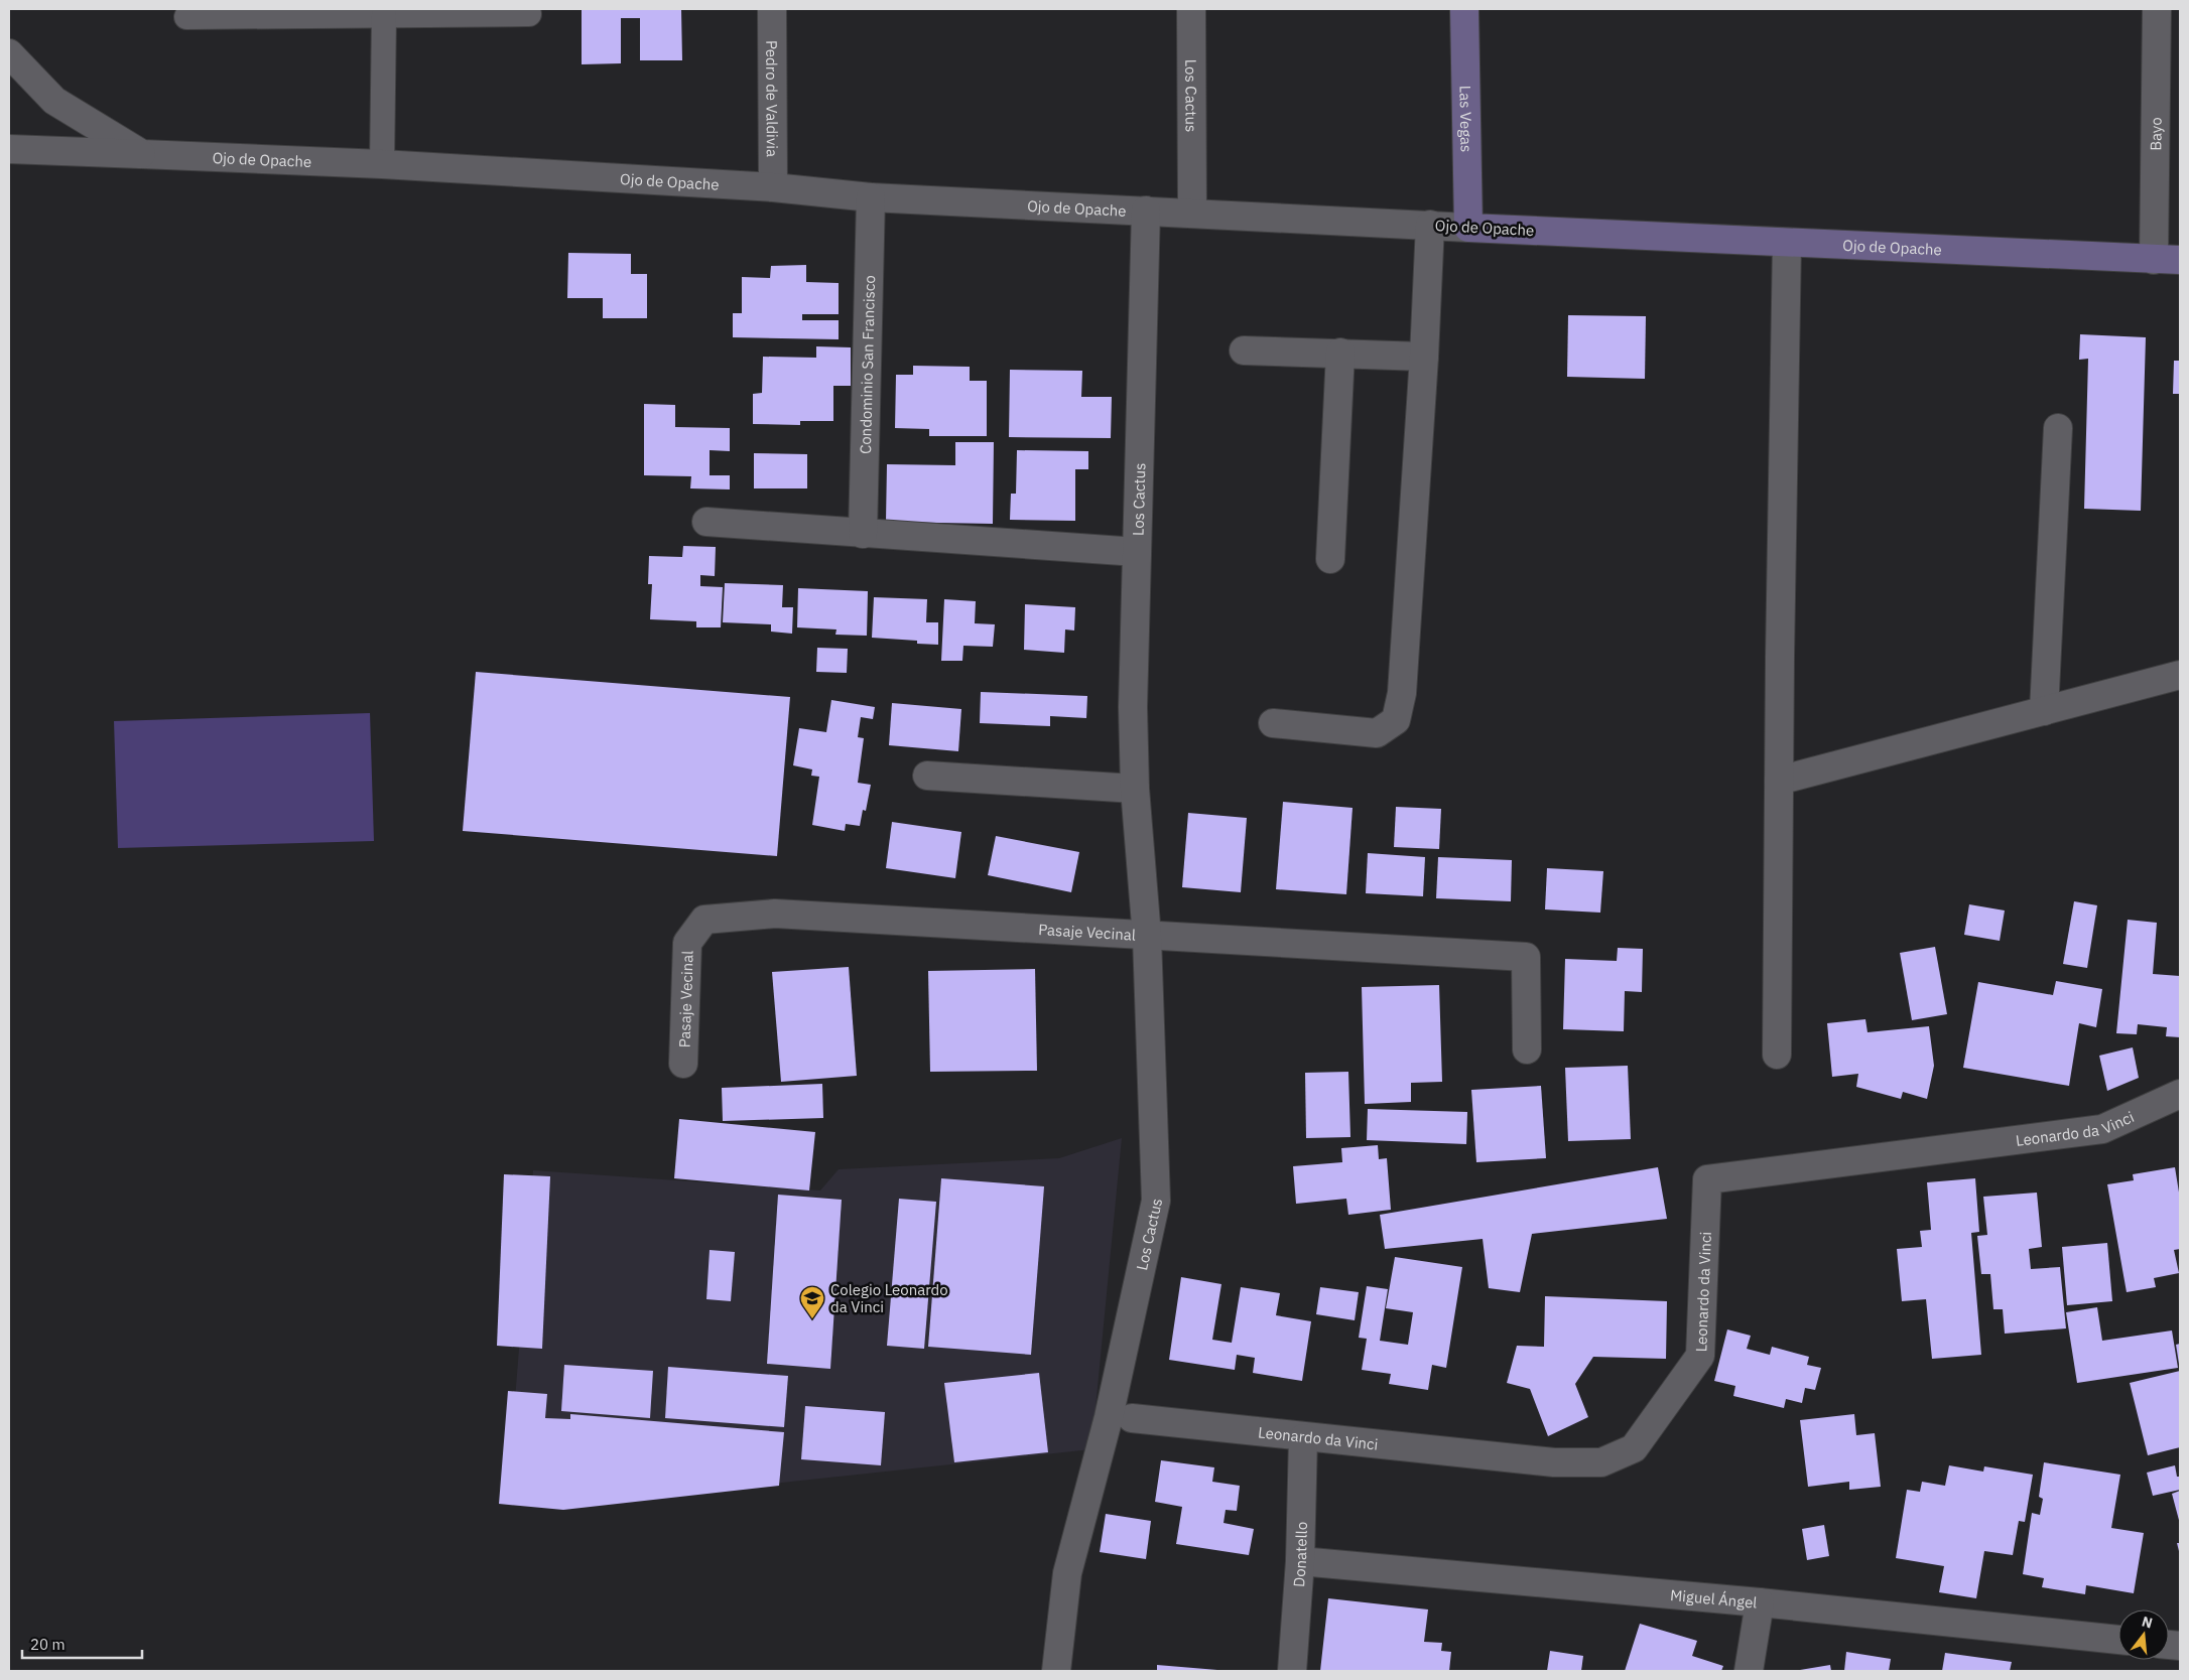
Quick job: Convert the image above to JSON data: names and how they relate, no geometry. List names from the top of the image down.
{
  "streets": {
    "main road": ["Las Vegas", "Ojo de Opache"],
    "street": [
      "Los Cactus",
      "Pedro de Valdivia",
      "Bayo",
      "Condominio San Francisco",
      "Pasaje Vecinal",
      "Leonardo da Vinci",
      "Donatello",
      "Miguel Ángel"
    ]
  },
  "crossings": [
    ["Los Cactus", "Ojo de Opache"],
    ["Los Cactus", "Pasaje Vecinal"],
    ["Pedro de Valdivia", "Ojo de Opache"],
    ["Las Vegas", "Ojo de Opache"],
    ["Bayo", "Ojo de Opache"],
    ["Ojo de Opache", "Condominio San Francisco"],
    ["Leonardo da Vinci", "Donatello"],
    ["Donatello", "Miguel Ángel"]
  ],
  "places": {
    "school or university": ["Colegio Leonardo da Vinci"]
  },
  "scale_bar": "20 m",
  "north": "top"
}
